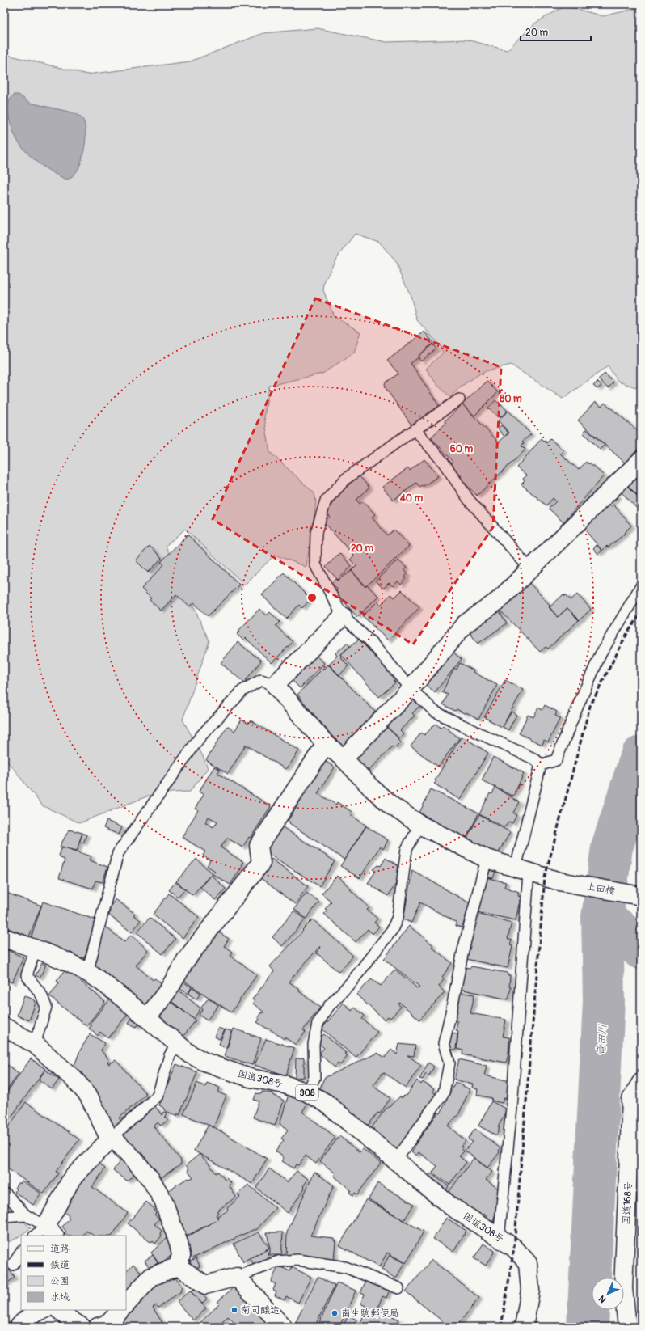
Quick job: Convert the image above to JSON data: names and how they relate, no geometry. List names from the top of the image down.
{
  "streets": {
    "main road": [
      "上田橋",
      "国道308号",
      "308",
      "国道168号"
    ]
  },
  "water": ["竜田川"],
  "places": ["菊司醸造", "南生駒郵便局"],
  "legend": [
    "道路",
    "鉄道",
    "公園",
    "水域"
  ],
  "scale_bar": "20 m",
  "north": "bottom left",
  "rings": [
    "80 m",
    "60 m",
    "40 m",
    "20 m"
  ]
}
